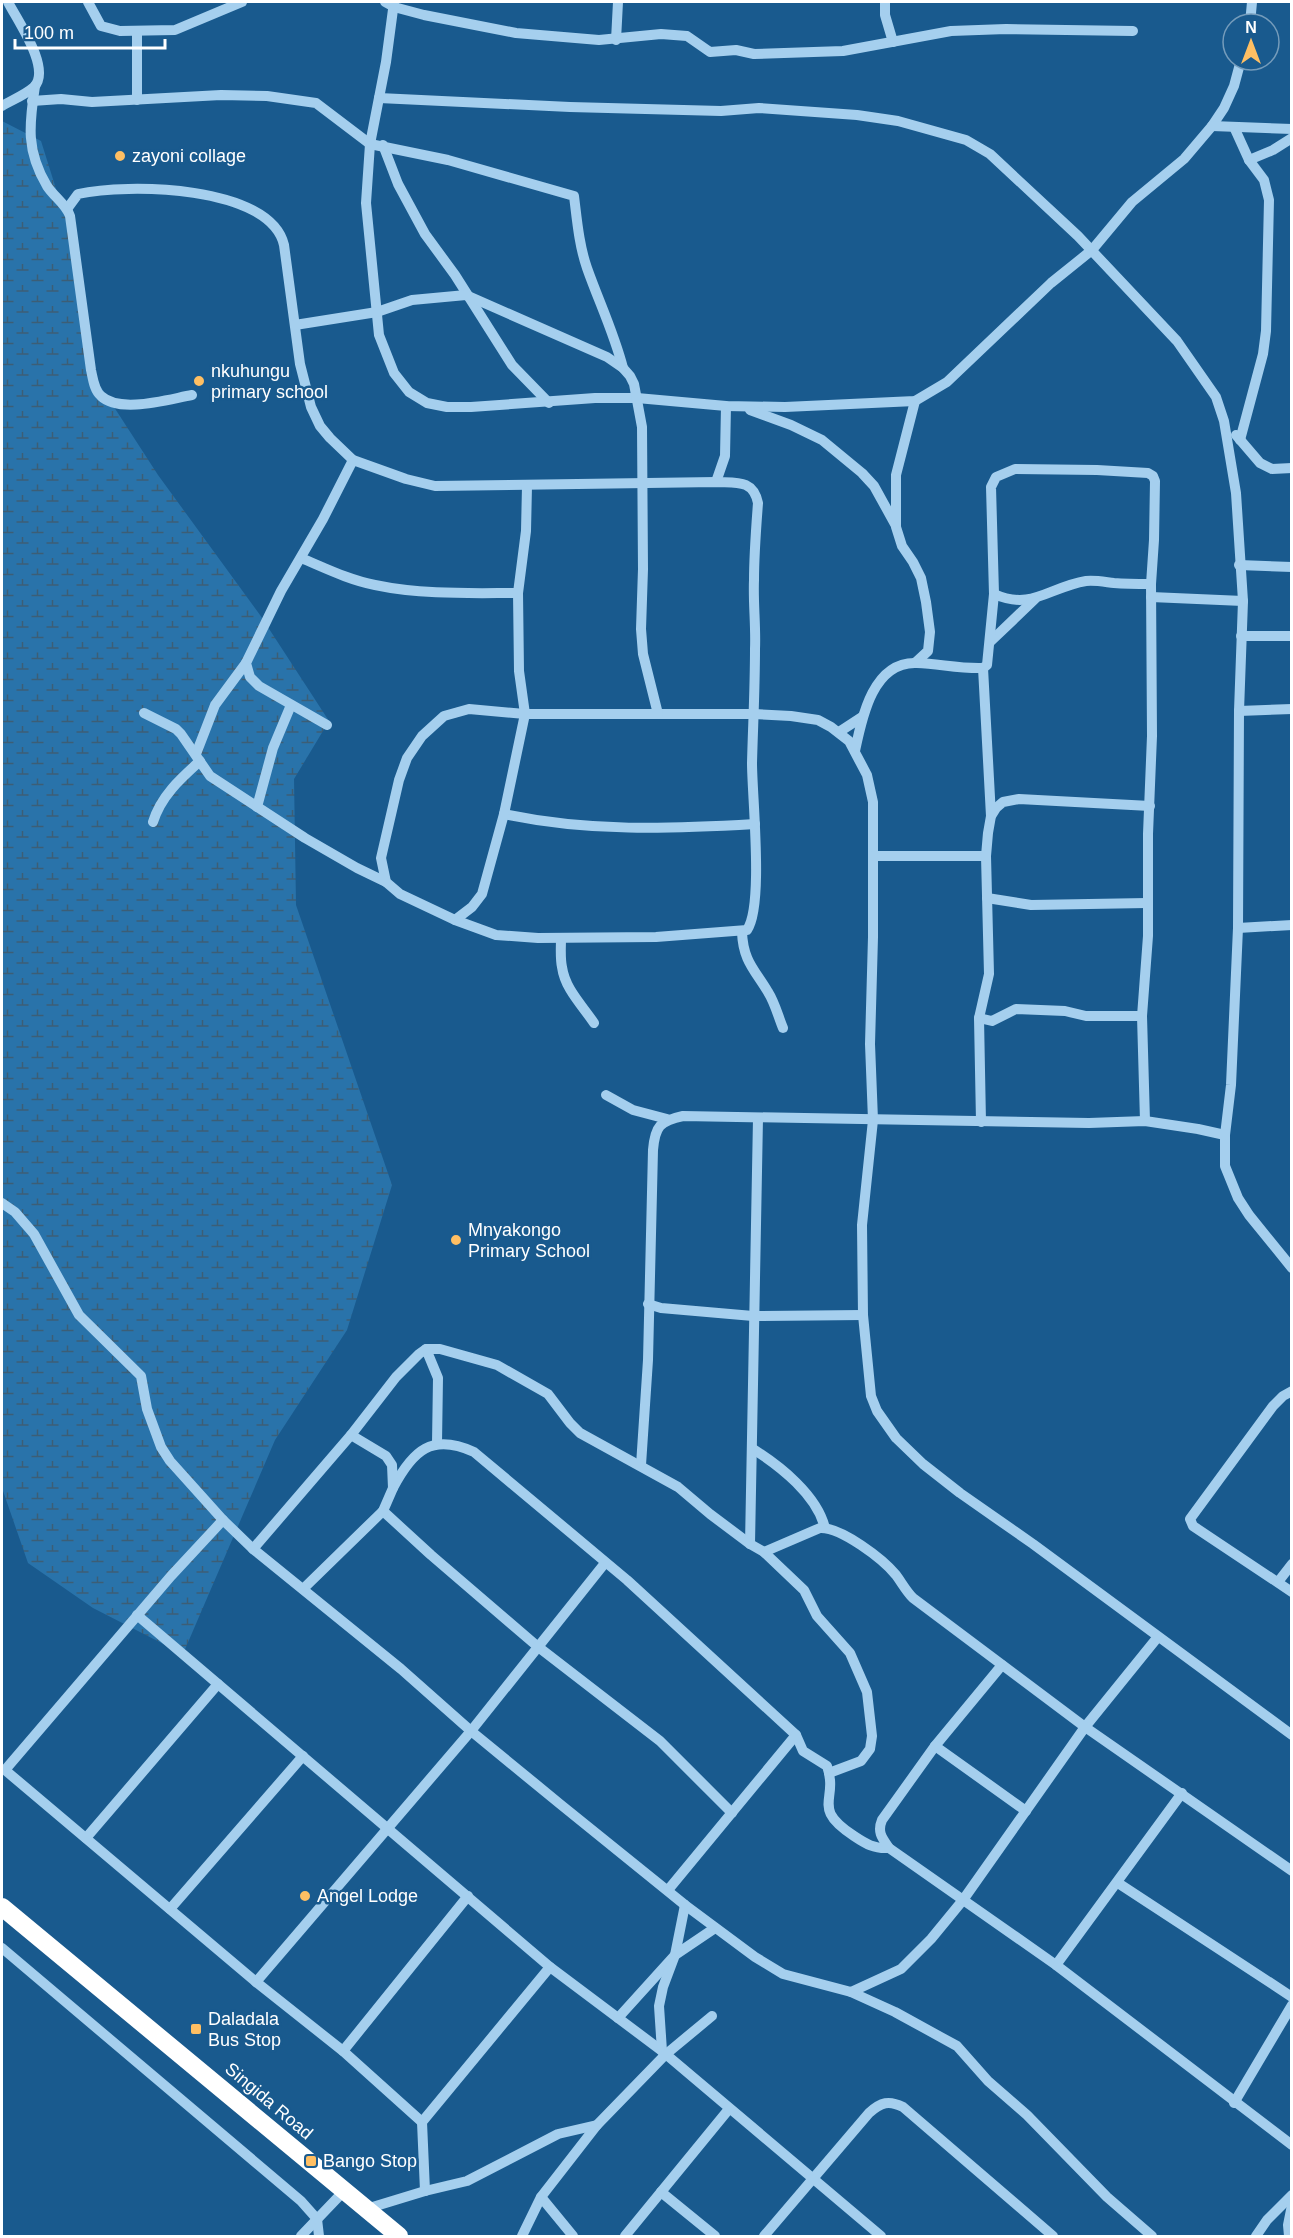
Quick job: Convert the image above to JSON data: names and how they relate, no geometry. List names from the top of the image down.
{
  "streets": {
    "highway": ["Singida Road"]
  },
  "places": {
    "other": [
      "zayoni collage",
      "nkuhungu primary school",
      "Mnyakongo Primary School",
      "Angel Lodge"
    ],
    "transit": ["Daladala Bus Stop", "Bango Stop"]
  },
  "scale_bar": "100 m",
  "north": "top"
}
